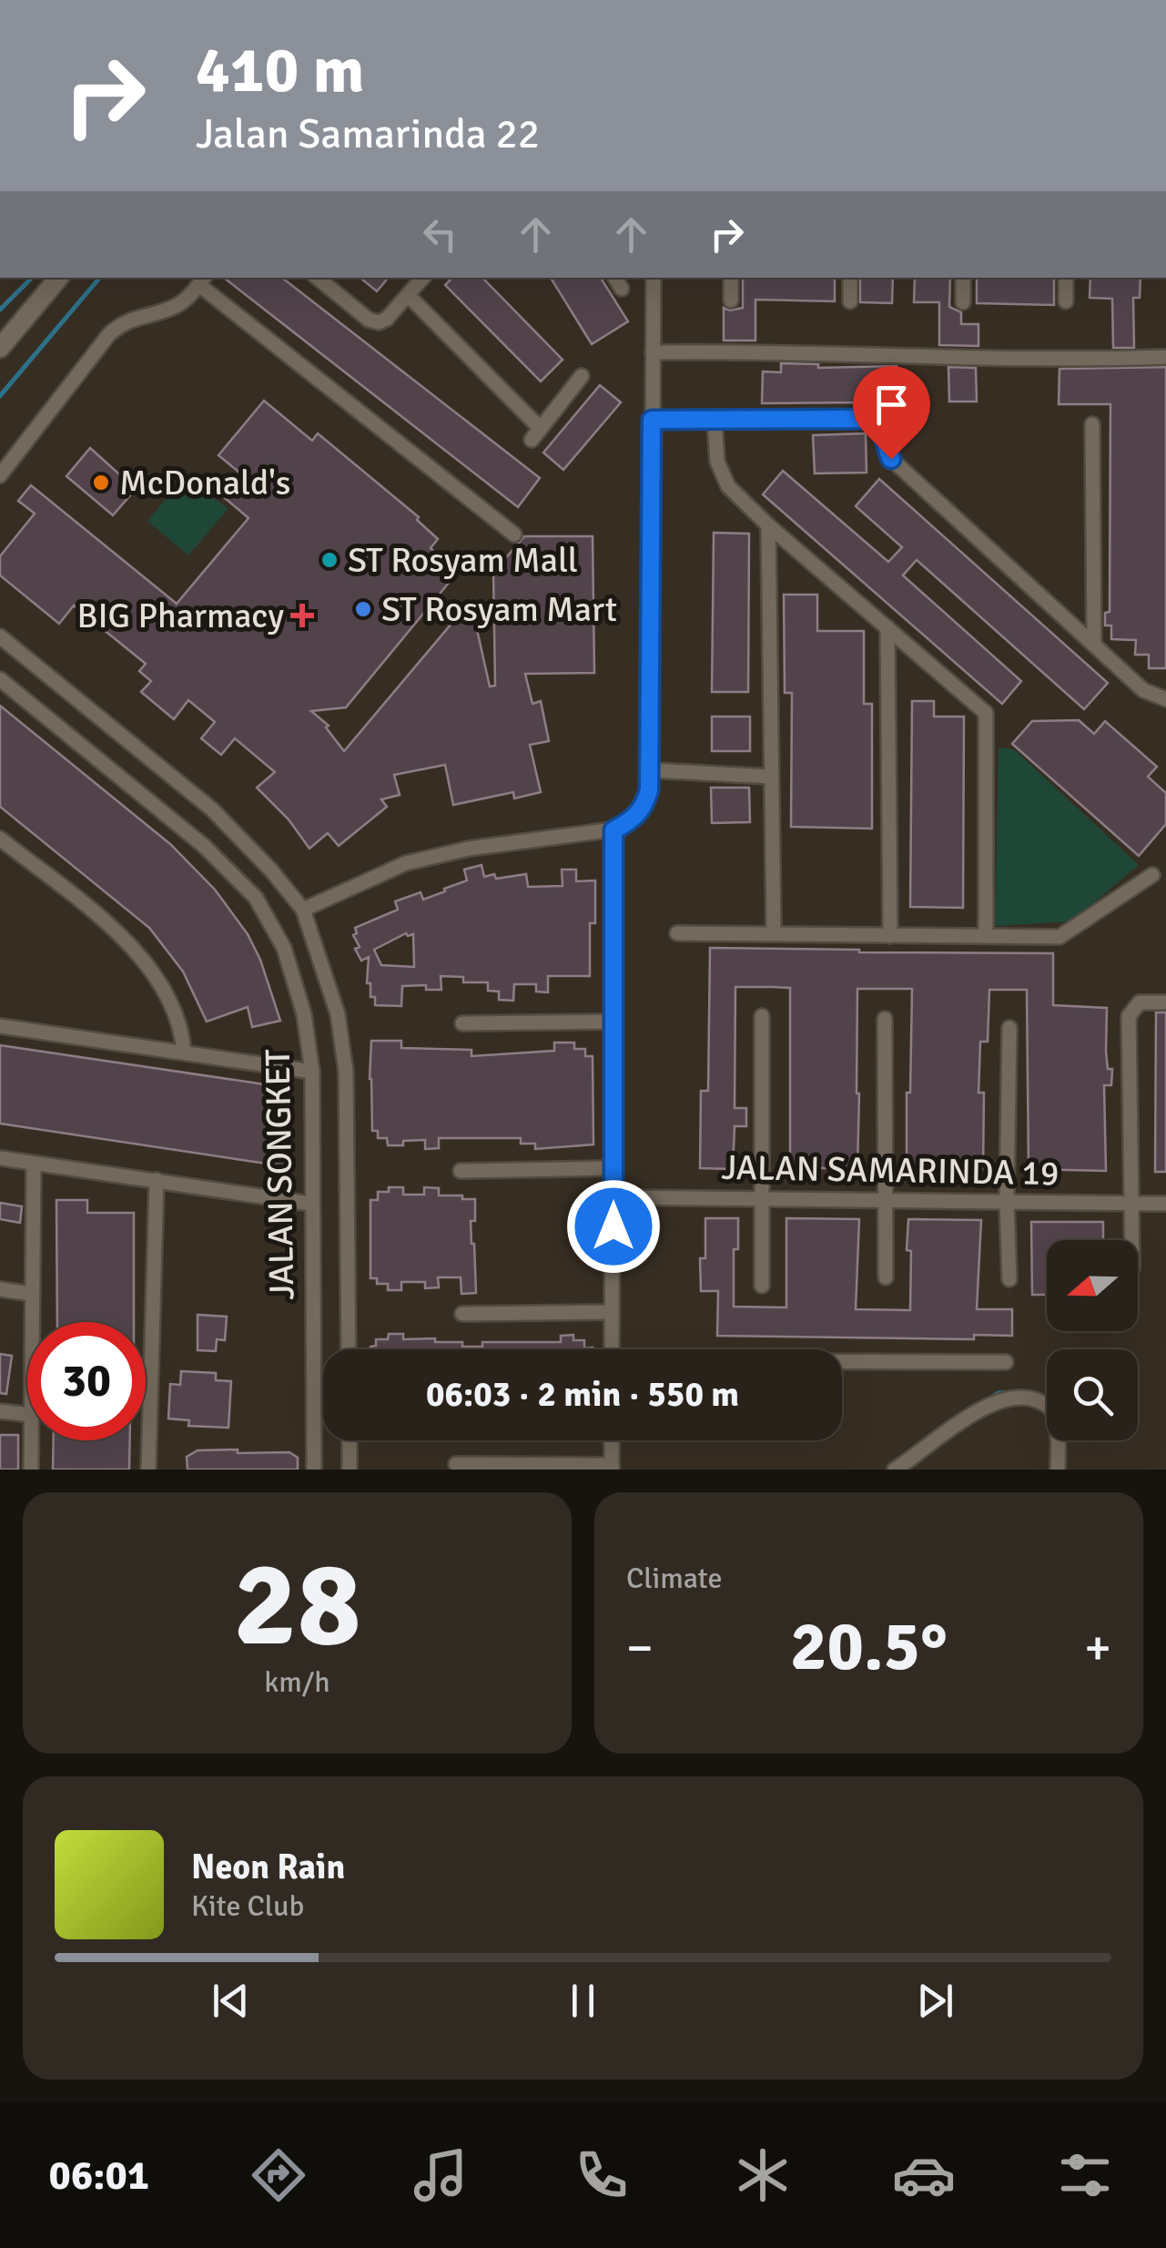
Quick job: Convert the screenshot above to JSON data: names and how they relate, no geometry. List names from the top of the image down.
{
  "streets": {
    "street": ["JALAN SAMARINDA 19", "JALAN SONGKET"]
  },
  "places": {
    "other": ["McDonald's", "ST Rosyam Mall", "ST Rosyam Mart"],
    "health": ["BIG Pharmacy"]
  },
  "north": "left",
  "page": {
    "turn": ["410 m", "Jalan Samarinda 22"],
    "limit": "30",
    "trip": "06:03 · 2 min · 550 m",
    "tile": [
      ["28", "km/h"],
      "Climate"
    ],
    "heat": ["−", "20.5°", "+"],
    "song": ["Neon Rain", "Kite Club"],
    "tabs": "06:01"
  }
}
